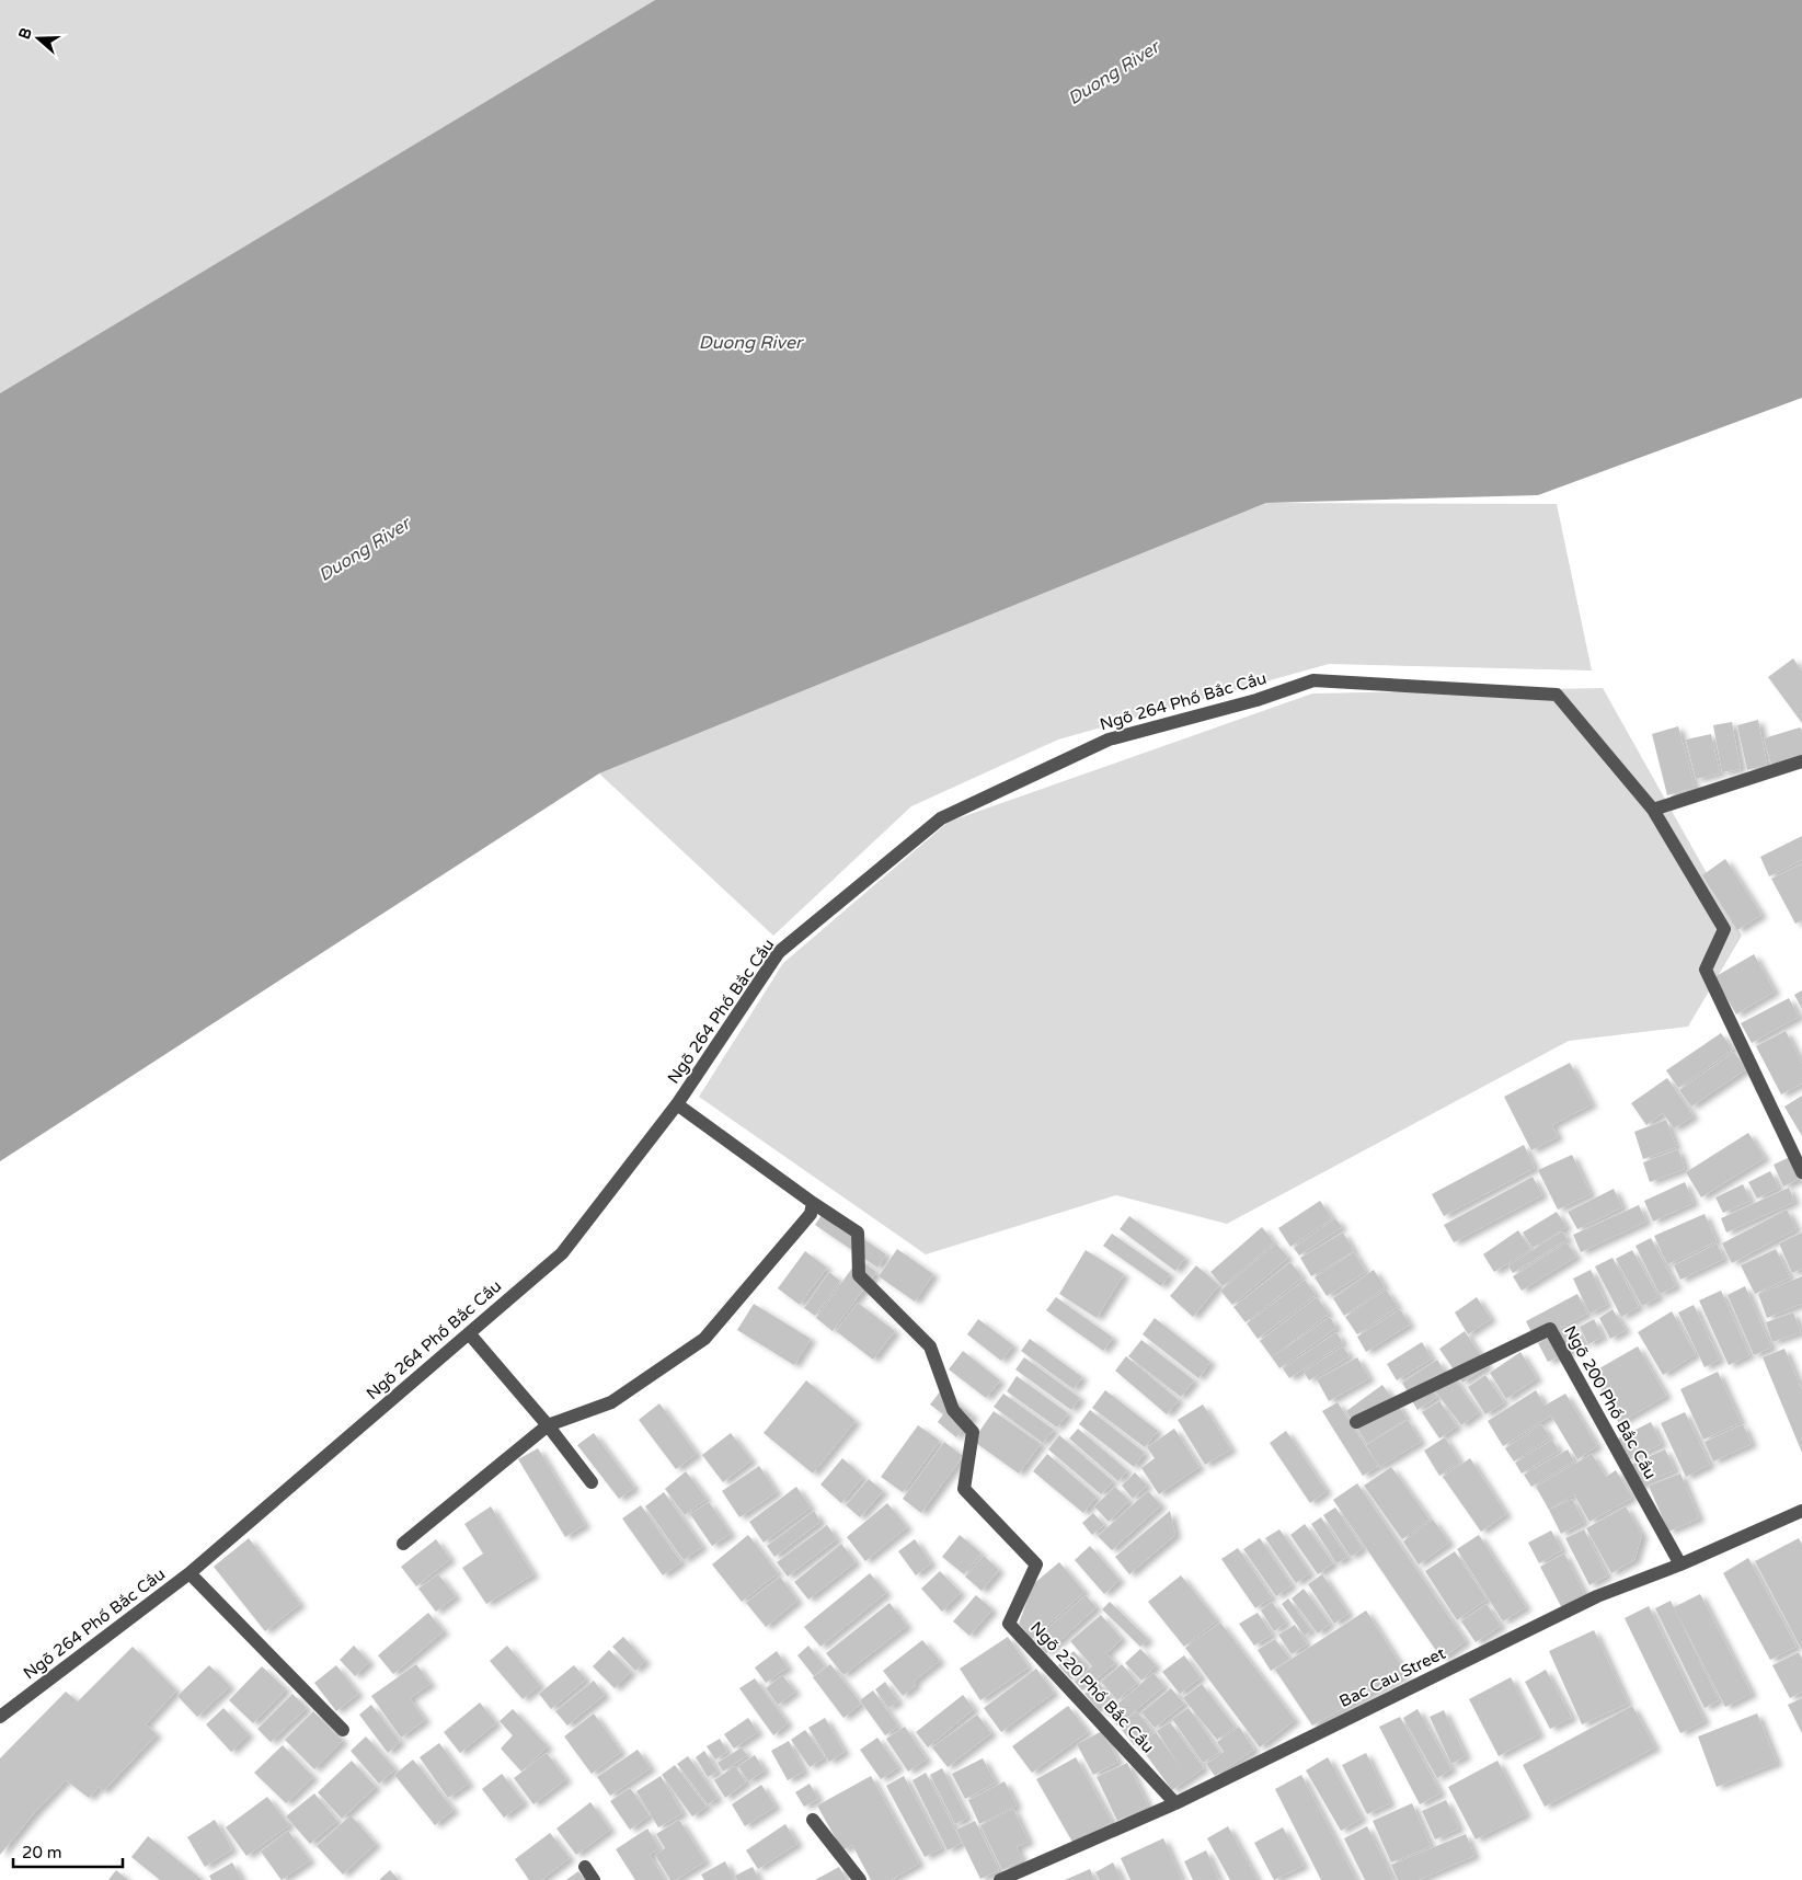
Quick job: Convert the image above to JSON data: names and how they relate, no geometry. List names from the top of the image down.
{
  "streets": {
    "street": [
      "Ngõ 264 Phố Bắc Cầu",
      "Ngõ 200 Phố Bắc Cầu",
      "Bac Cau Street",
      "Ngõ 220 Phố Bắc Cầu"
    ]
  },
  "crossings": [
    ["Ngõ 200 Phố Bắc Cầu", "Bac Cau Street"],
    ["Bac Cau Street", "Ngõ 220 Phố Bắc Cầu"]
  ],
  "water": ["Duong River"],
  "scale_bar": "20 m",
  "north": "left"
}
